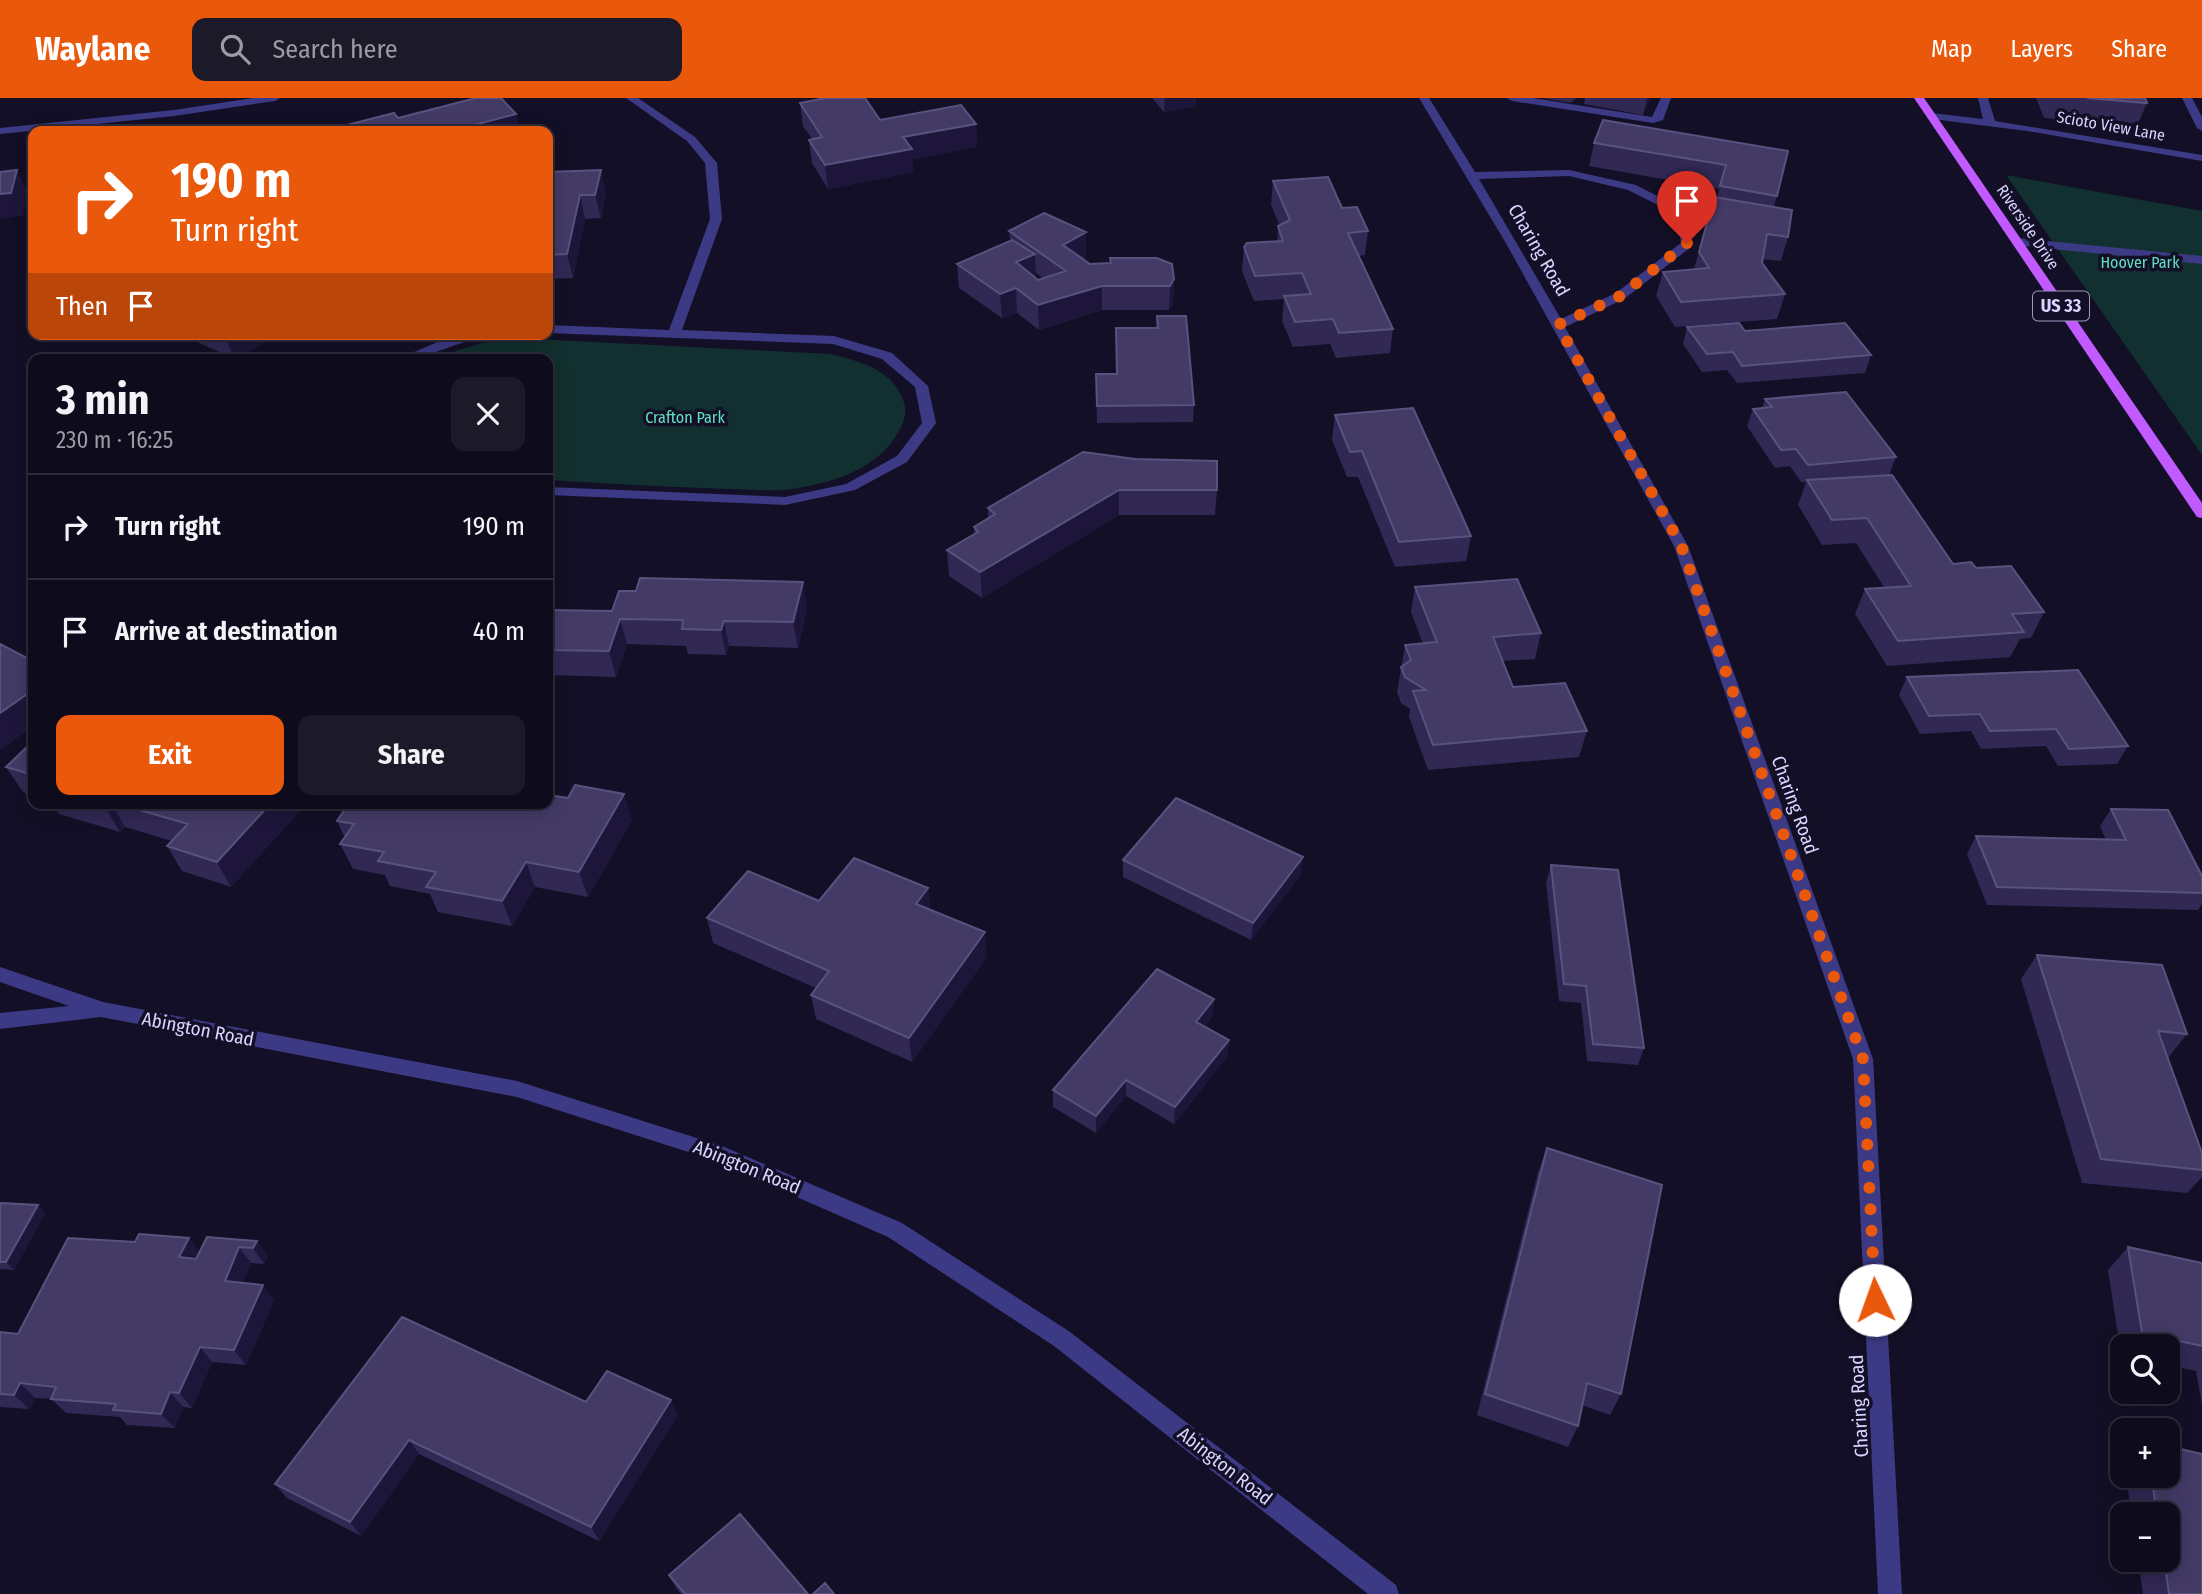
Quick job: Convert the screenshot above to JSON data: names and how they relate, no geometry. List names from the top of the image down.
{
  "streets": {
    "main road": ["Riverside Drive", "US 33"],
    "street": ["Scioto View Lane", "Charing Road", "Abington Road"]
  },
  "crossings": [
    ["Scioto View Lane", "Riverside Drive"]
  ],
  "parks": ["Hoover Park", "Crafton Park"],
  "page": {
    "header": "Waylane",
    "search": "Search here",
    "nav": ["Map", "Layers", "Share"],
    "turn": ["190 m", "Turn right"],
    "then": "Then",
    "heading": ["3 min", "230 m · 16:25"],
    "list": [
      {
        "name": "Turn right",
        "value": "190 m"
      },
      {
        "name": "Arrive at destination",
        "value": "40 m"
      }
    ],
    "buttons": ["Exit", "Share"],
    "map_buttons": ["+", "−"]
  }
}
